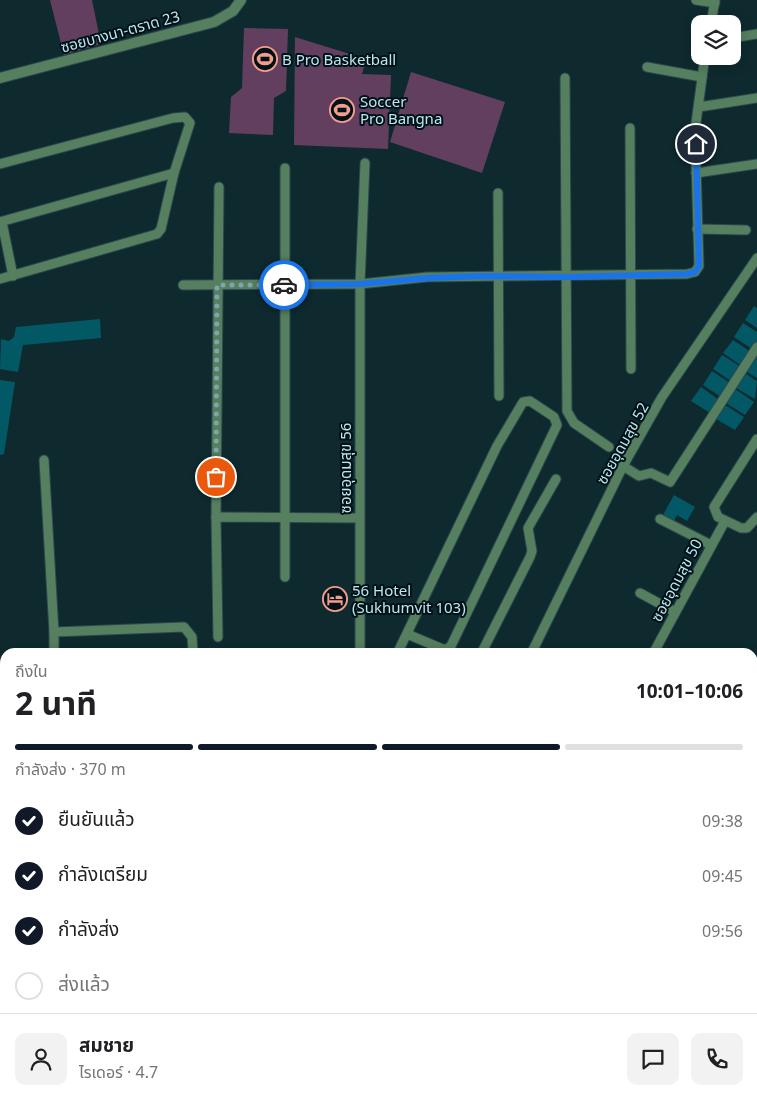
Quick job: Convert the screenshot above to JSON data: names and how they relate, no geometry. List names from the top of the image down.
{
  "streets": {
    "street": [
      "ซอยบางนา-ตราด 23",
      "ซอยอุดมสุข 52",
      "ซอยอุดมสุข 56",
      "ซอยอุดมสุข 50"
    ]
  },
  "places": {
    "sports": ["B Pro Basketball", "Soccer Pro Bangna"],
    "hotel": ["56 Hotel (Sukhumvit 103)"]
  },
  "page": {
    "heading": ["2 นาที", "ถึงใน", "10:01–10:06"],
    "panel": ["สมชาย", "ไรเดอร์ · 4.7"],
    "bar": "กำลังส่ง · 370 m",
    "list": [
      ["ยืนยันแล้ว", "09:38"],
      ["กำลังเตรียม", "09:45"],
      ["กำลังส่ง", "09:56"],
      "ส่งแล้ว"
    ]
  }
}
